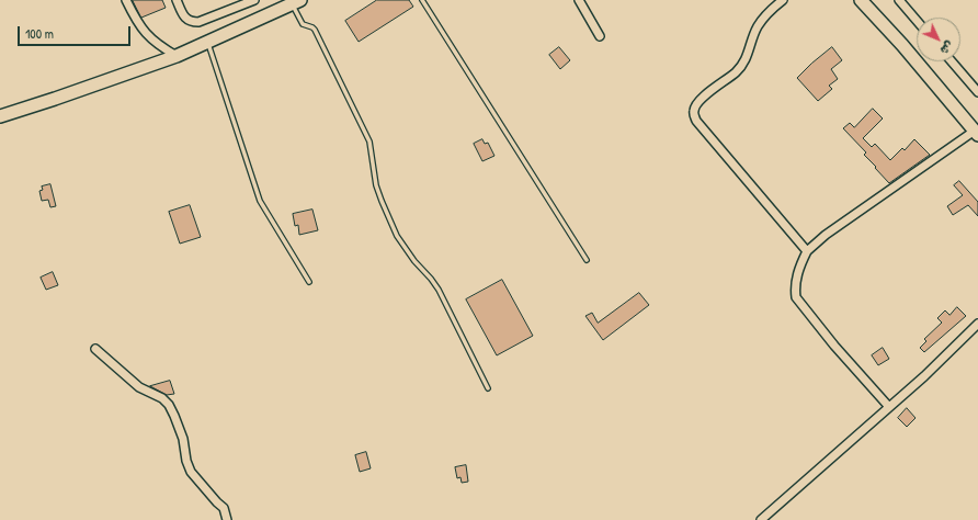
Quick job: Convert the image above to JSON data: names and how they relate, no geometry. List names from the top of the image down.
{
  "scale_bar": "100 m",
  "north": "bottom right"
}
